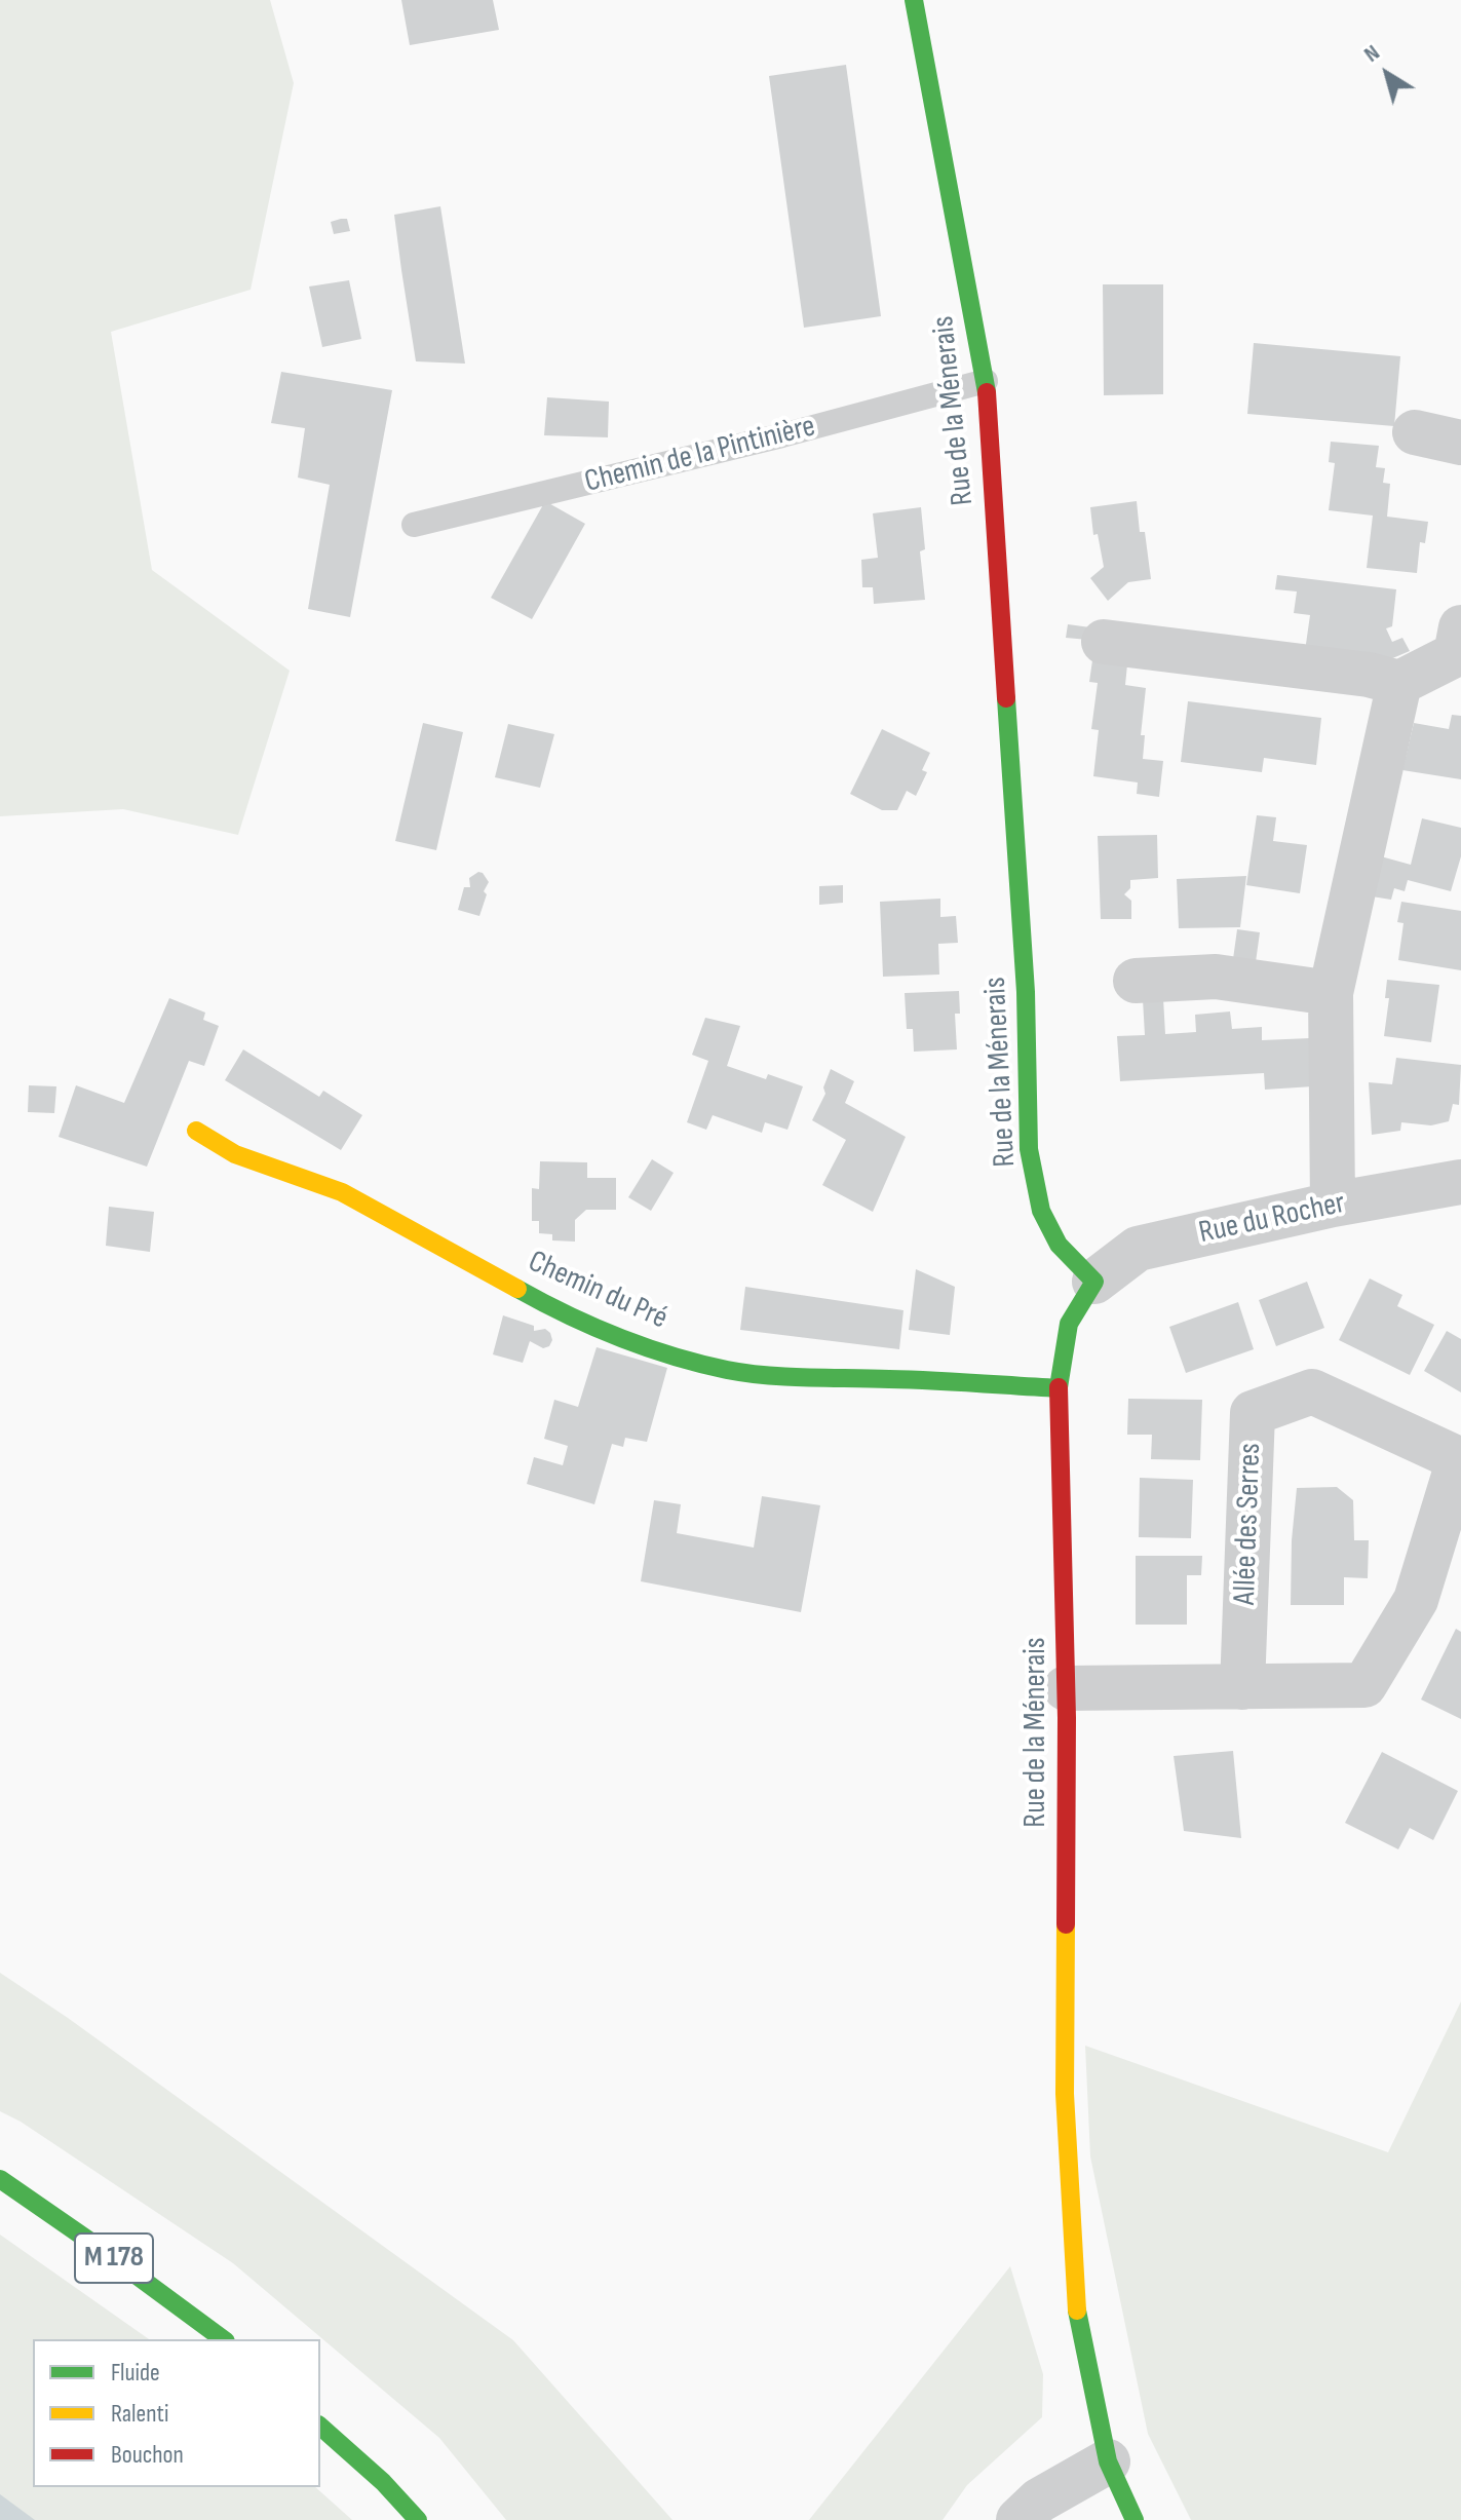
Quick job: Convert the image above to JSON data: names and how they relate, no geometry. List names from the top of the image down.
{
  "streets": {
    "street": [
      "Rue de la Ménerais",
      "Rue du Rocher",
      "Chemin du Pré",
      "Allée des Serres",
      "M 178"
    ],
    "lane": ["Chemin de la Pintinière"]
  },
  "crossings": [
    ["Rue de la Ménerais", "Chemin de la Pintinière"],
    ["Rue de la Ménerais", "Rue du Rocher"],
    ["Rue de la Ménerais", "Chemin du Pré"],
    ["Rue de la Ménerais", "Allée des Serres"]
  ],
  "legend": ["Fluide", "Ralenti", "Bouchon"],
  "north": "top left"
}
